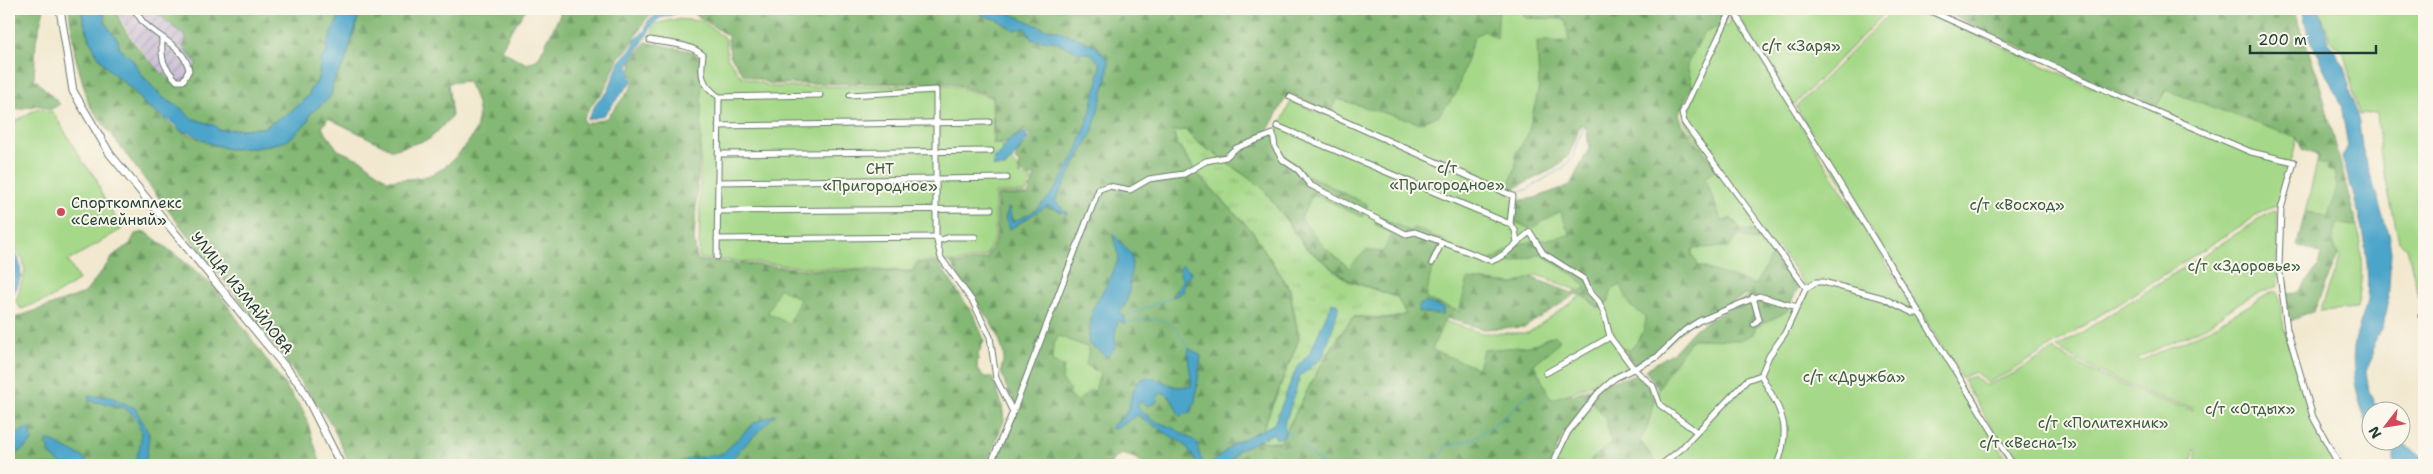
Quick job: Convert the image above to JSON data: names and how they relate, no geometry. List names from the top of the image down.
{
  "streets": {
    "main road": ["УЛИЦА ИЗМАЙЛОВА"]
  },
  "parks": [
    "с/т «Заря»",
    "с/т «Пригородное»",
    "СНТ «Пригородное»",
    "с/т «Восход»",
    "с/т «Здоровье»",
    "с/т «Дружба»",
    "с/т «Отдых»",
    "с/т «Политехник»",
    "с/т «Весна-1»"
  ],
  "places": ["Спорткомплекс «Семейный»"],
  "scale_bar": "200 m",
  "north": "bottom left"
}
